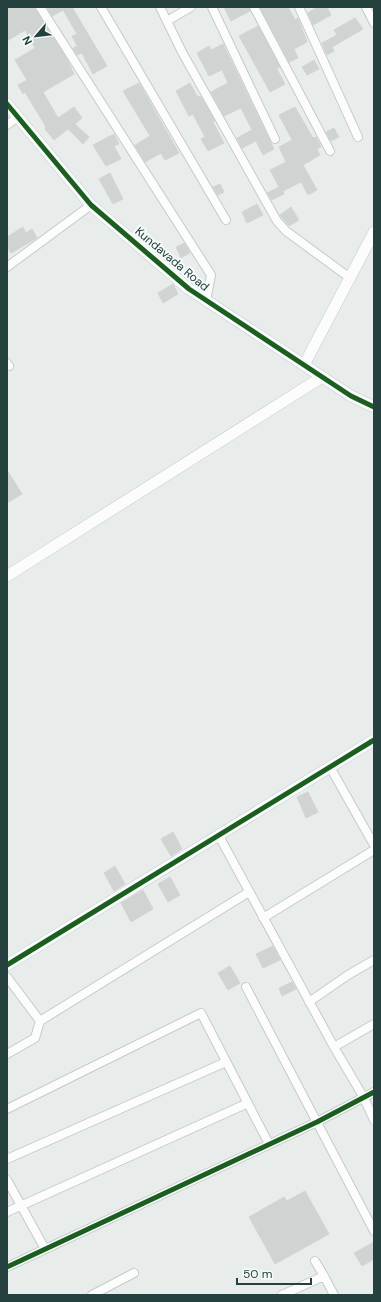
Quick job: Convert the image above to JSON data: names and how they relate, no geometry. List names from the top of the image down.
{
  "streets": {
    "street": ["Kundavada Road"]
  },
  "scale_bar": "50 m",
  "north": "bottom left"
}
